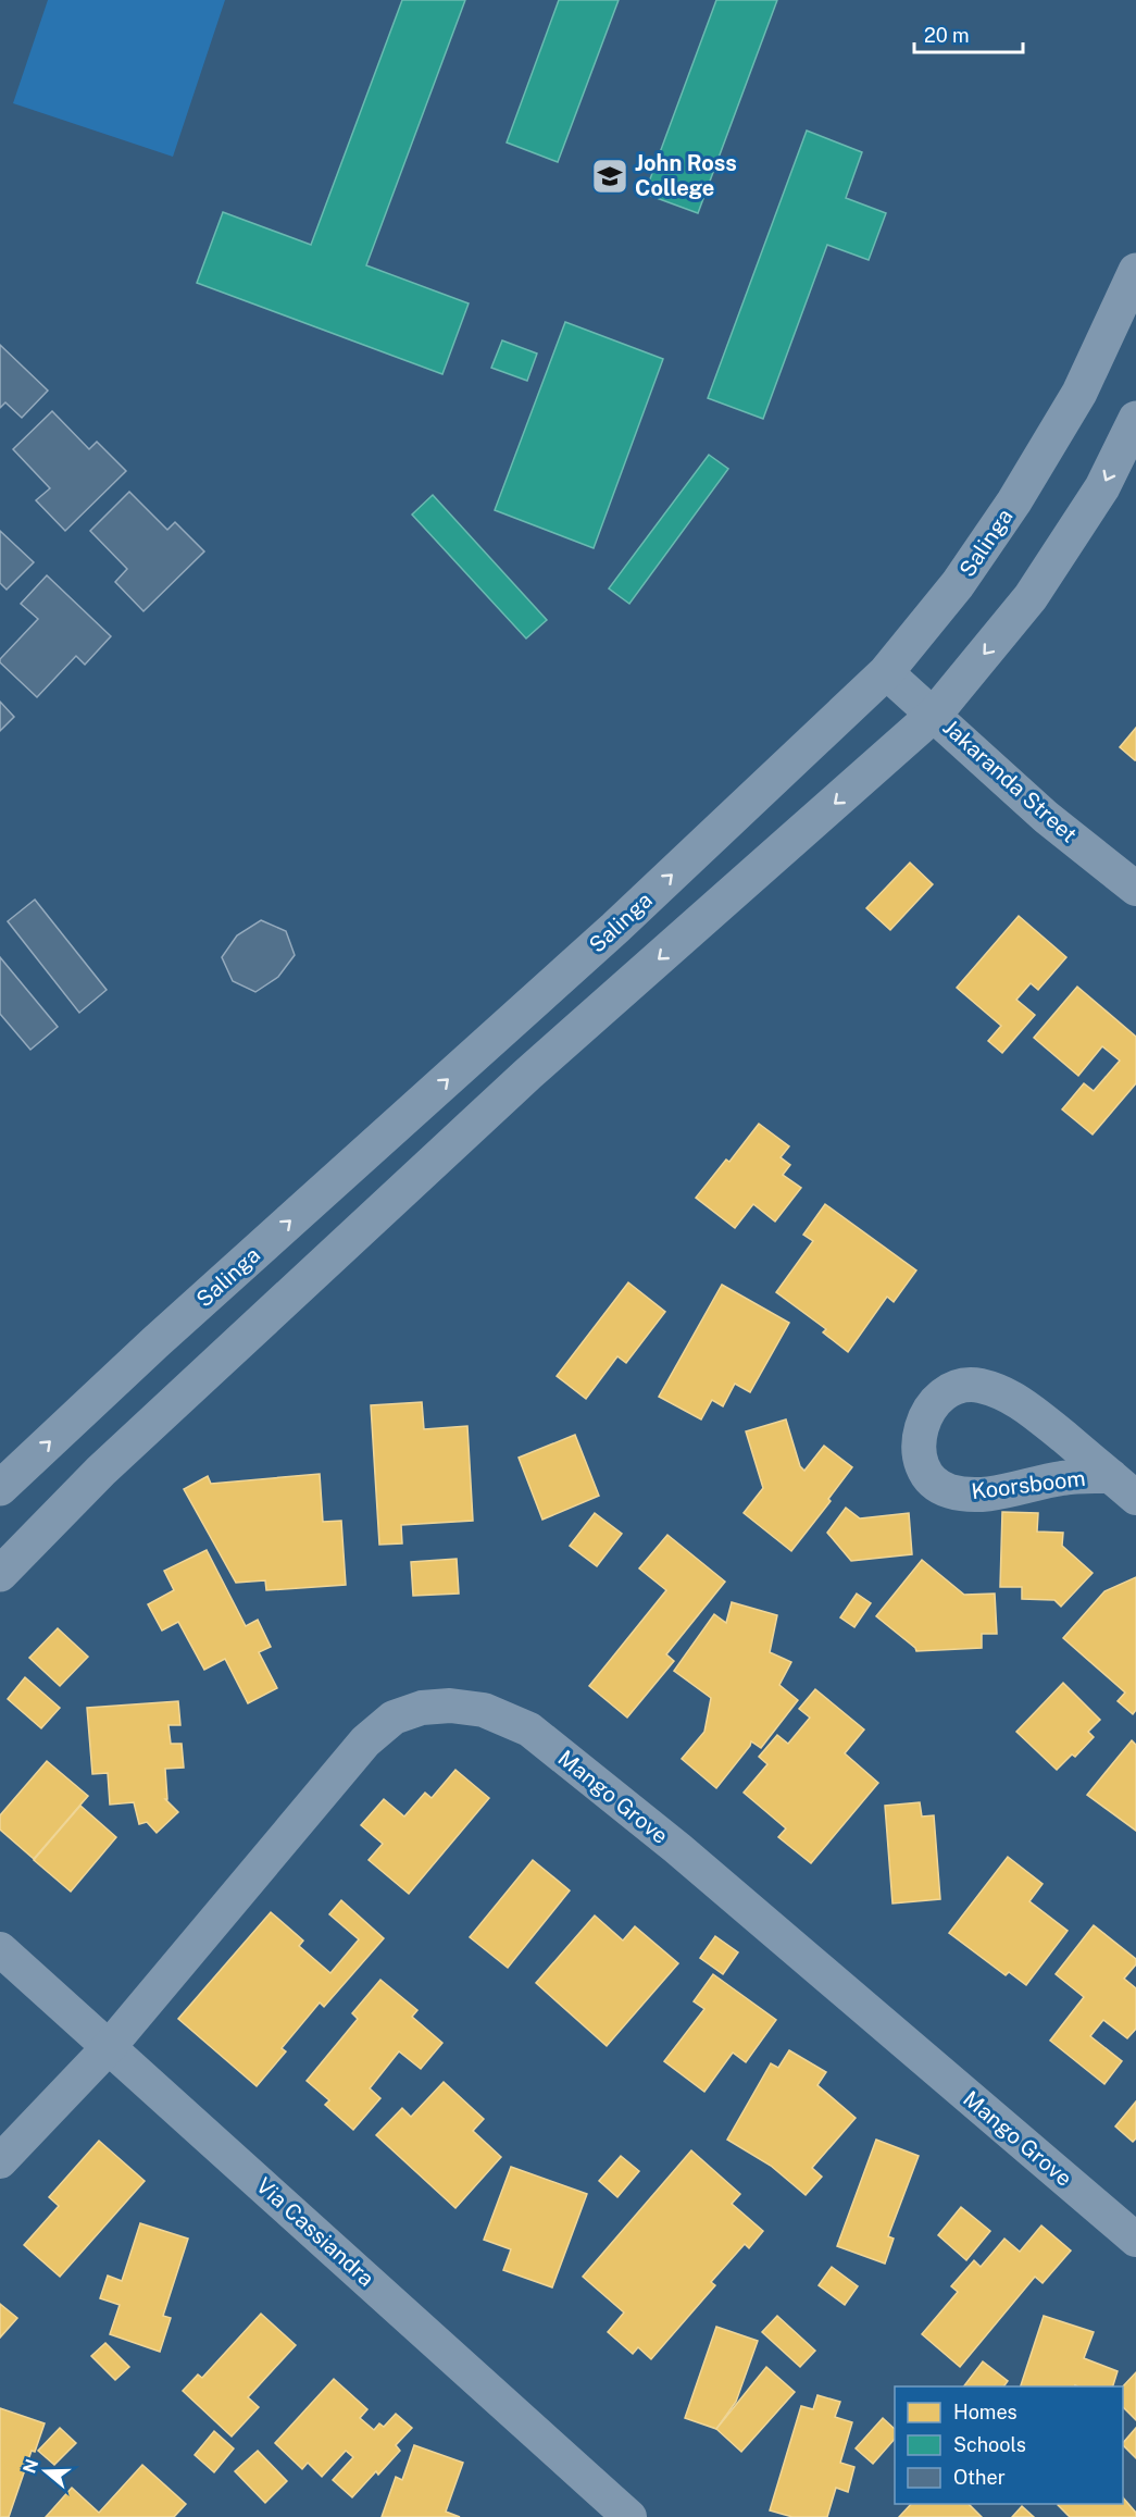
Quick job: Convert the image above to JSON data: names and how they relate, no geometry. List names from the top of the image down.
{
  "streets": {
    "street": [
      "Salinga",
      "Jakaranda Street",
      "Koorsboom",
      "Mango Grove",
      "Via Cassiandra"
    ]
  },
  "crossings": [
    ["Salinga", "Jakaranda Street"],
    ["Mango Grove", "Via Cassiandra"]
  ],
  "places": {
    "school or university": ["John Ross College"]
  },
  "legend": ["Homes", "Schools", "Other"],
  "scale_bar": "20 m",
  "north": "left"
}
